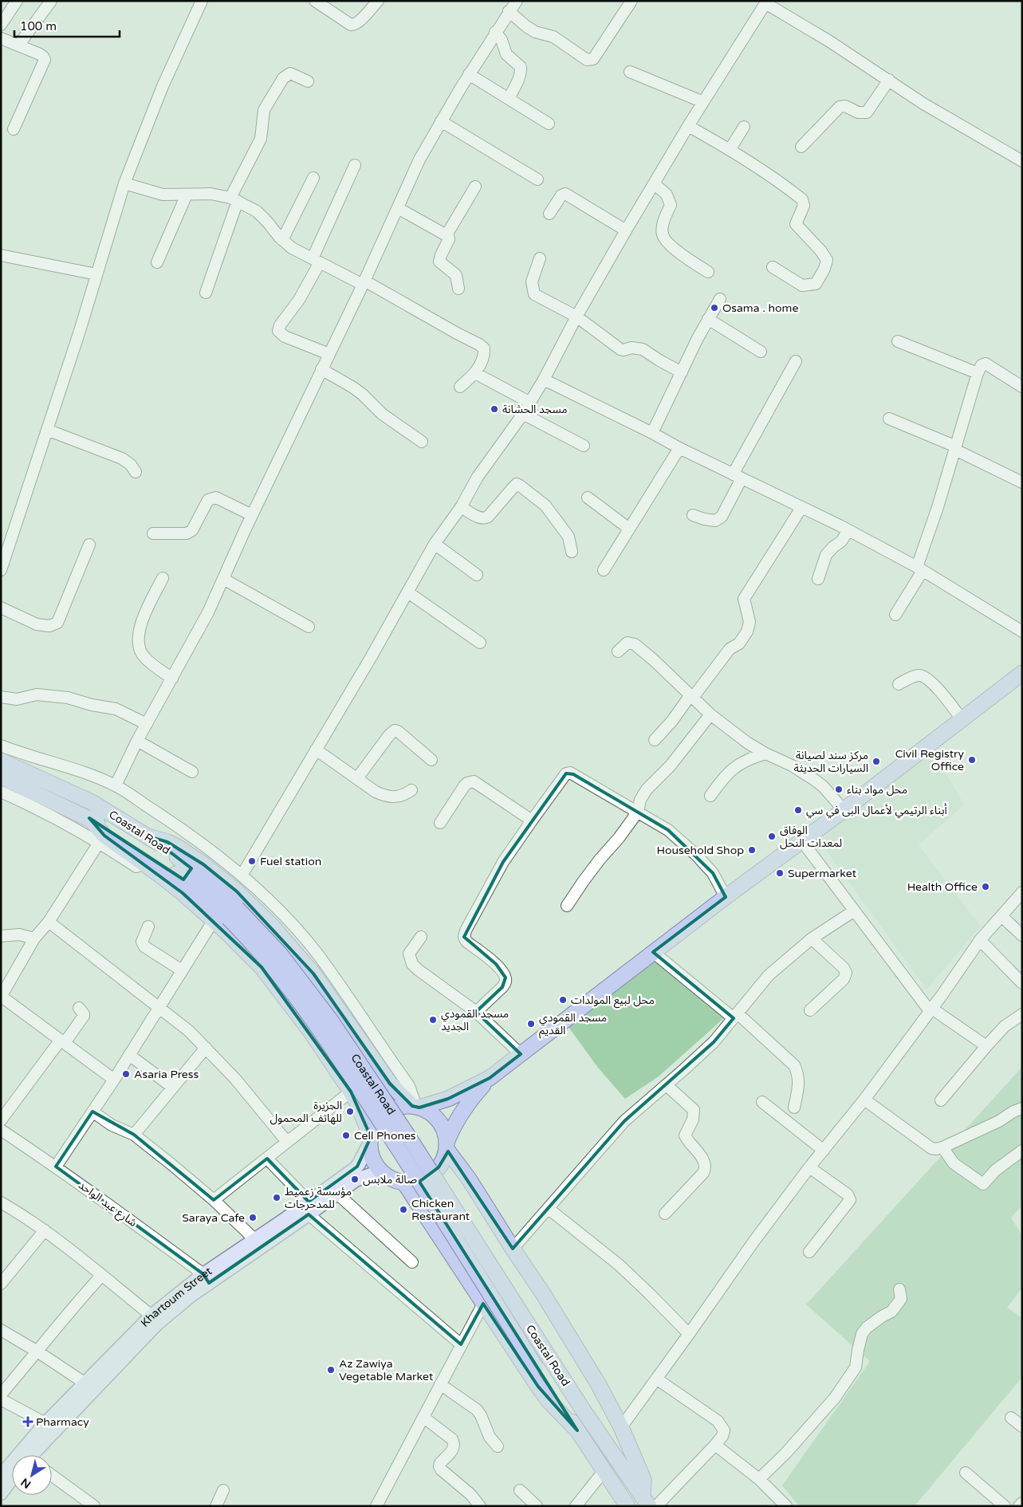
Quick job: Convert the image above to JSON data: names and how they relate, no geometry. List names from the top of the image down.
{
  "streets": {
    "highway": ["Coastal Road"],
    "main road": ["Khartoum Street"],
    "street": ["شارع عبد الواحد"]
  },
  "crossings": [
    ["شارع عبد الواحد", "Khartoum Street"]
  ],
  "places": {
    "other": [
      "Osama . home",
      "مسجد الحشانة",
      "Civil Registry Office",
      "مركز سند لصيانة السيارات الحديثة",
      "محل مواد بناء",
      "أبناء الرتيمي لأعمال البى في سي",
      "الوفاق لمعدات النحل",
      "Household Shop",
      "Fuel station",
      "Supermarket",
      "Health Office",
      "محل لبيع المولدات",
      "مسجد القمودي الجديد",
      "مسجد القمودي القديم",
      "Asaria Press",
      "الجزيرة للهاتف المحمول",
      "Cell Phones",
      "صالة ملابس",
      "مؤسسة زعميط للمدحرجات",
      "Chicken Restaurant",
      "Saraya Cafe",
      "Az Zawiya Vegetable Market"
    ],
    "health": ["Pharmacy"]
  },
  "scale_bar": "100 m",
  "north": "bottom left"
}
